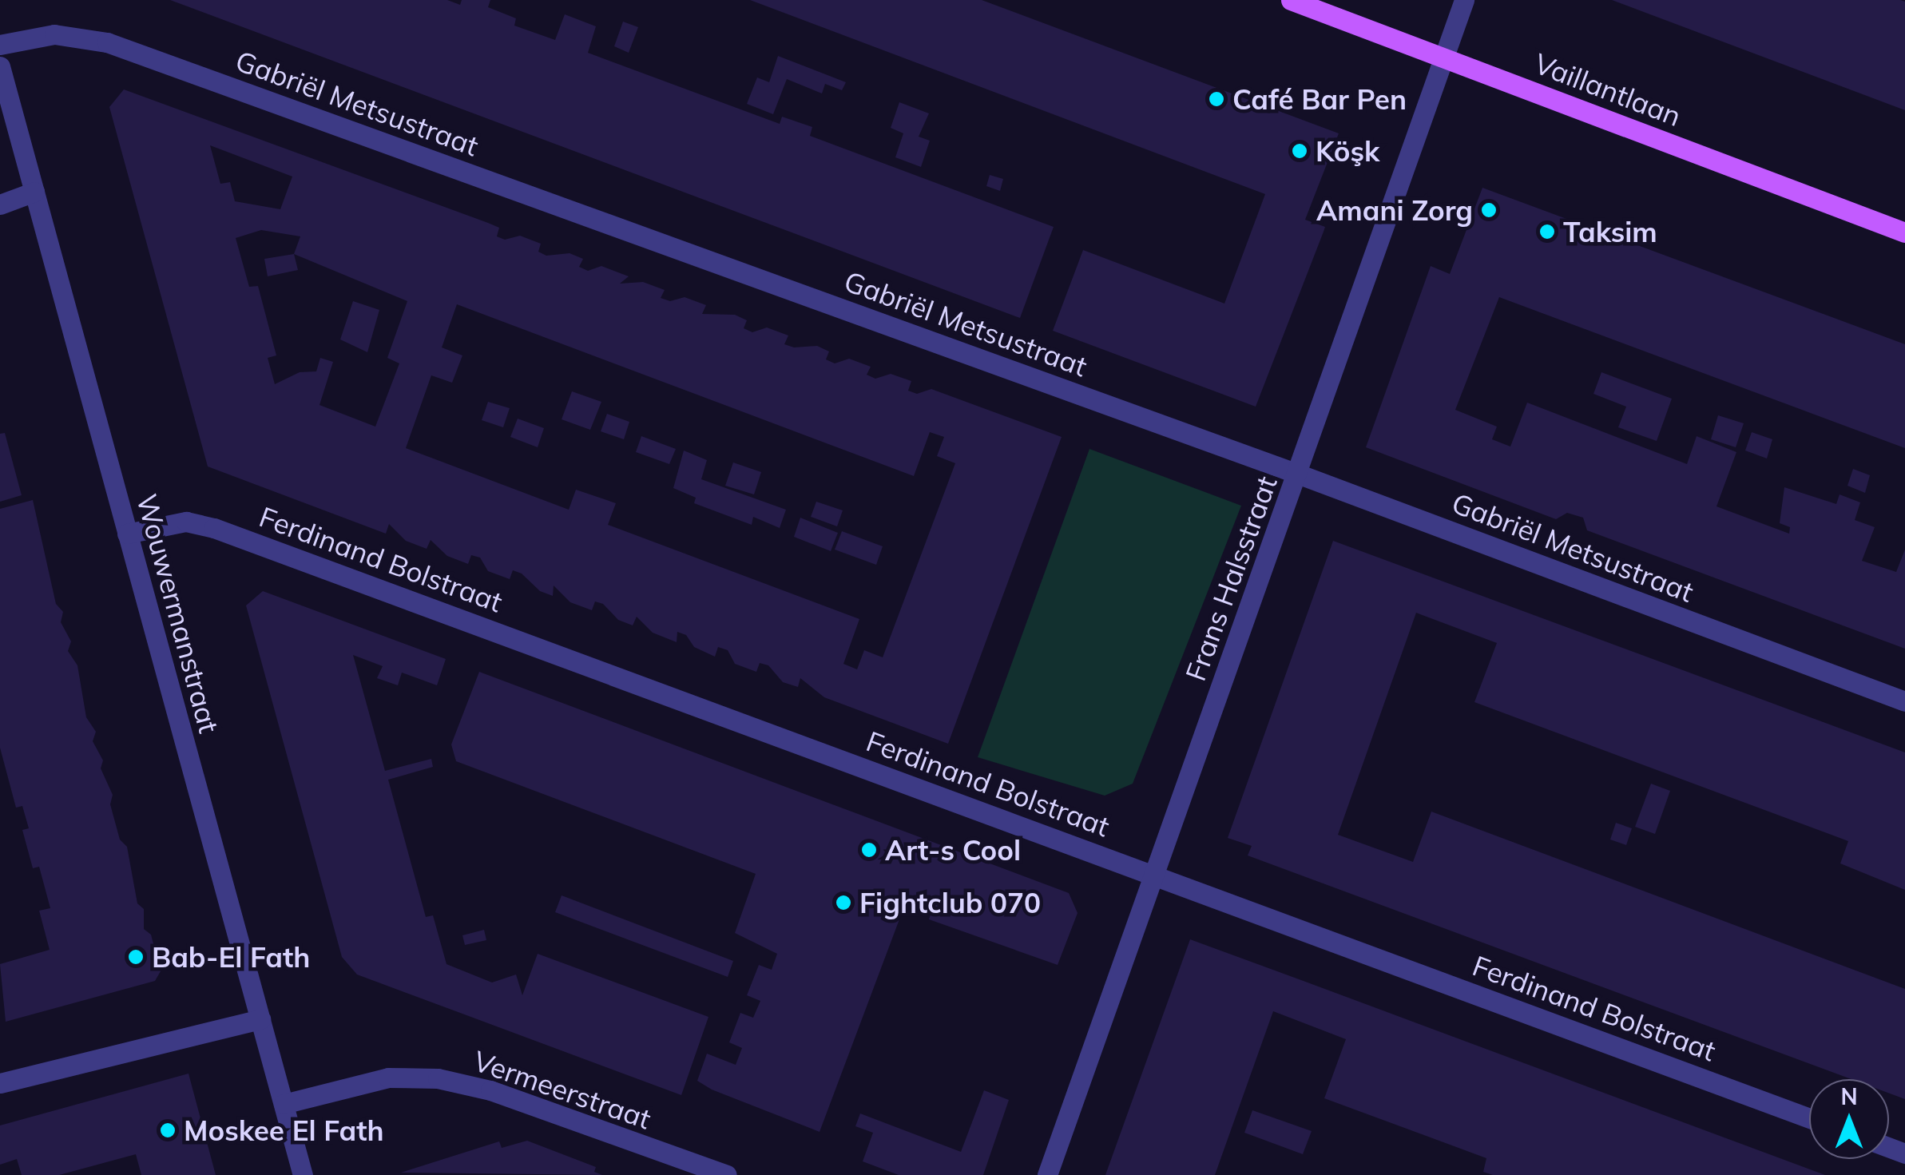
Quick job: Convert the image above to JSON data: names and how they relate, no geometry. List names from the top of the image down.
{
  "streets": {
    "main road": ["Vaillantlaan"],
    "street": [
      "Gabriël Metsustraat",
      "Ferdinand Bolstraat",
      "Frans Halsstraat",
      "Wouwermanstraat",
      "Vermeerstraat"
    ]
  },
  "crossings": [
    ["Vaillantlaan", "Frans Halsstraat"],
    ["Gabriël Metsustraat", "Frans Halsstraat"],
    ["Ferdinand Bolstraat", "Frans Halsstraat"],
    ["Ferdinand Bolstraat", "Wouwermanstraat"],
    ["Wouwermanstraat", "Vermeerstraat"]
  ],
  "places": [
    "Café Bar Pen",
    "Köşk",
    "Amani Zorg",
    "Taksim",
    "Art-s Cool",
    "Fightclub 070",
    "Bab-El Fath",
    "Moskee El Fath"
  ],
  "north": "top"
}
